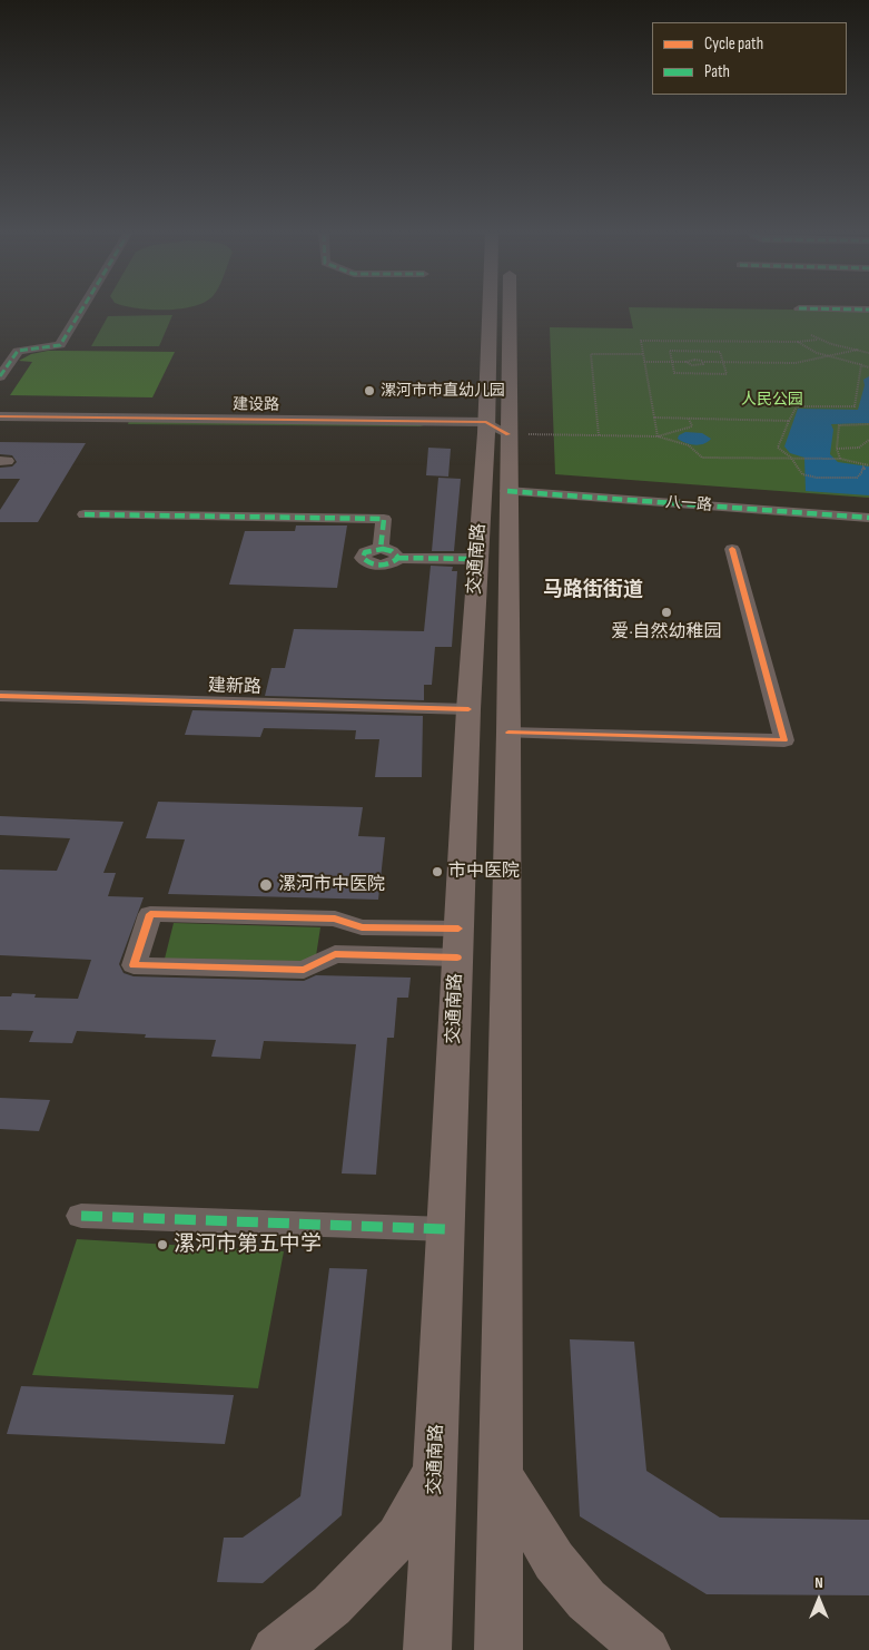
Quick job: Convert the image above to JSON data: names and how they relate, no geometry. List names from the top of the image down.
{
  "streets": {
    "main road": ["交通南路"],
    "street": ["建设路", "八一路", "建新路"]
  },
  "crossings": [
    ["建设路", "交通南路"],
    ["八一路", "交通南路"],
    ["交通南路", "建新路"]
  ],
  "districts": ["马路街街道"],
  "parks": ["人民公园"],
  "places": [
    "漯河市市直幼儿园",
    "爱·自然幼稚园",
    "市中医院",
    "漯河市中医院",
    "漯河市第五中学"
  ],
  "legend": ["Cycle path", "Path"],
  "north": "top"
}
